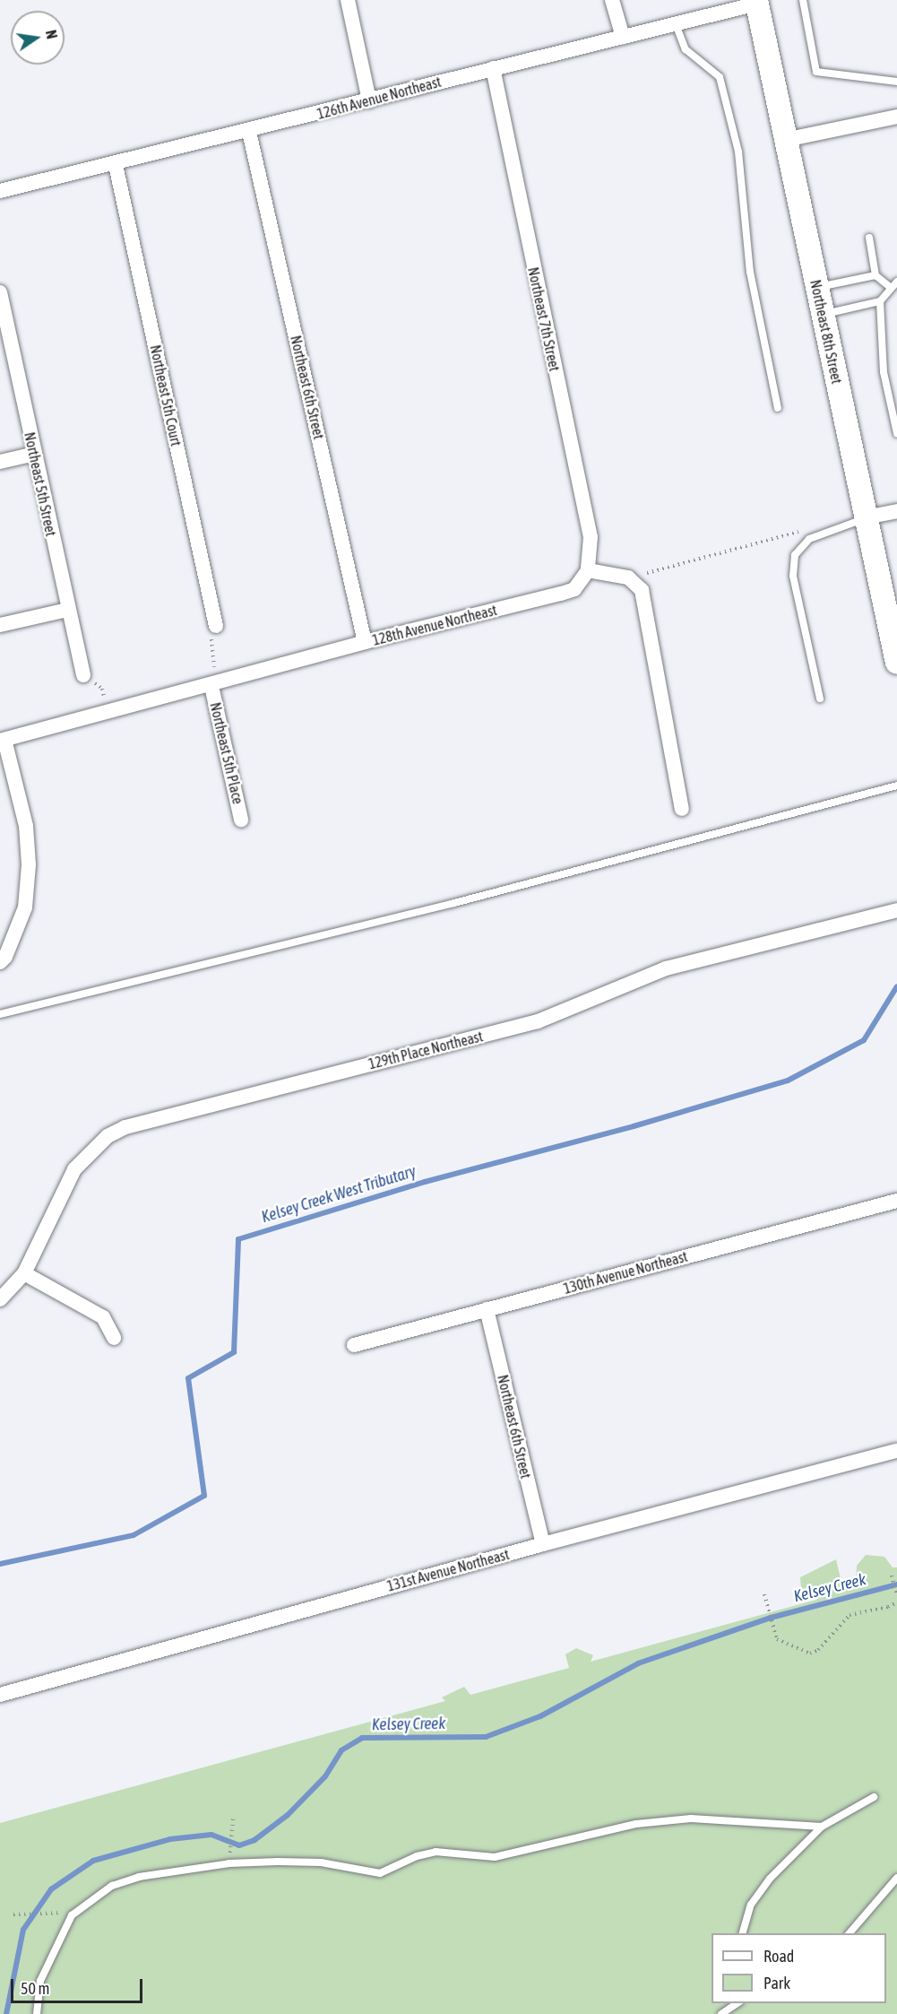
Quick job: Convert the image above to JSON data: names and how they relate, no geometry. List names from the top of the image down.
{
  "streets": {
    "main road": ["Northeast 8th Street"],
    "street": [
      "126th Avenue Northeast",
      "Northeast 7th Street",
      "Northeast 6th Street",
      "Northeast 5th Court",
      "Northeast 5th Street",
      "128th Avenue Northeast",
      "Northeast 5th Place",
      "129th Place Northeast",
      "130th Avenue Northeast",
      "131st Avenue Northeast"
    ]
  },
  "crossings": [
    ["126th Avenue Northeast", "Northeast 7th Street"],
    ["126th Avenue Northeast", "Northeast 8th Street"],
    ["126th Avenue Northeast", "Northeast 6th Street"],
    ["126th Avenue Northeast", "Northeast 5th Court"],
    ["Northeast 7th Street", "128th Avenue Northeast"],
    ["Northeast 6th Street", "128th Avenue Northeast"],
    ["Northeast 6th Street", "130th Avenue Northeast"],
    ["Northeast 6th Street", "131st Avenue Northeast"],
    ["128th Avenue Northeast", "Northeast 5th Place"]
  ],
  "water": ["Kelsey Creek West Tributary", "Kelsey Creek"],
  "legend": ["Road", "Park"],
  "scale_bar": "50 m",
  "north": "right"
}
